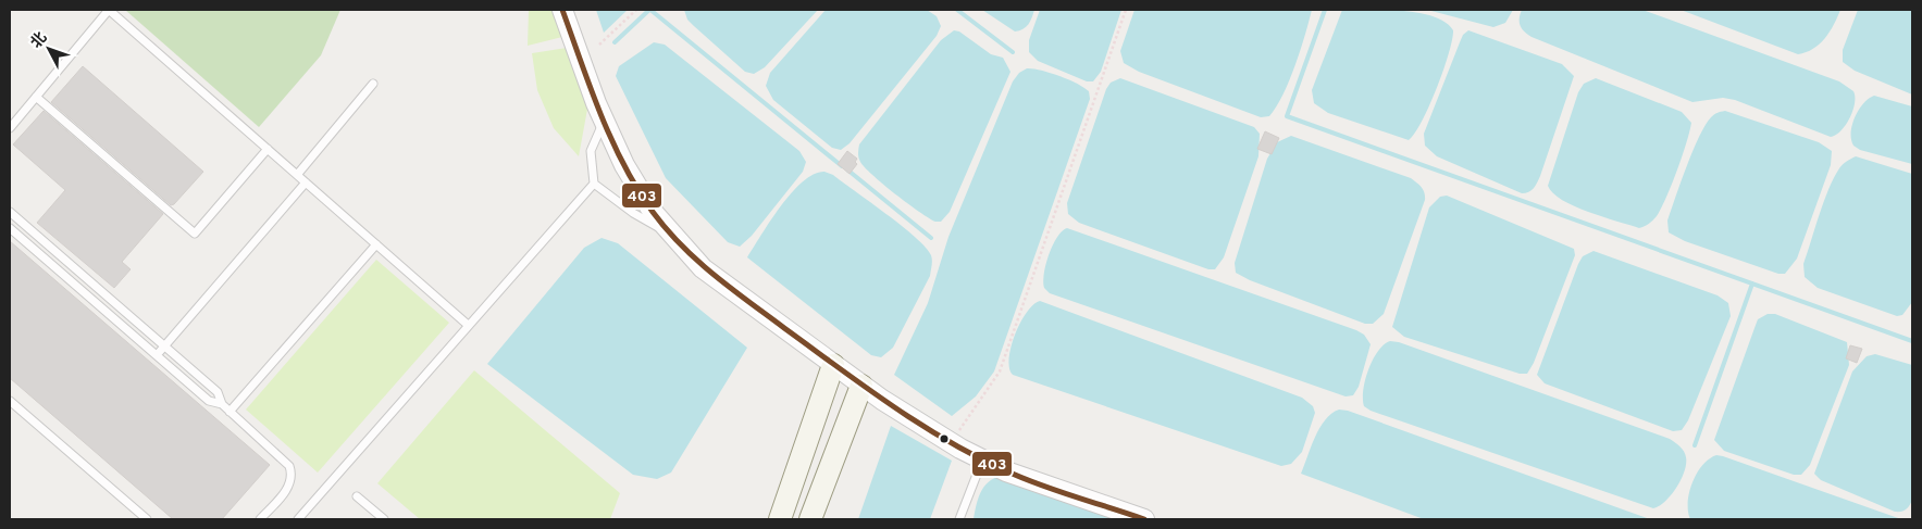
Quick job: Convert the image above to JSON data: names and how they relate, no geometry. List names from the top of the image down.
{
  "lines": ["transit line 403"],
  "north": "top left"
}
